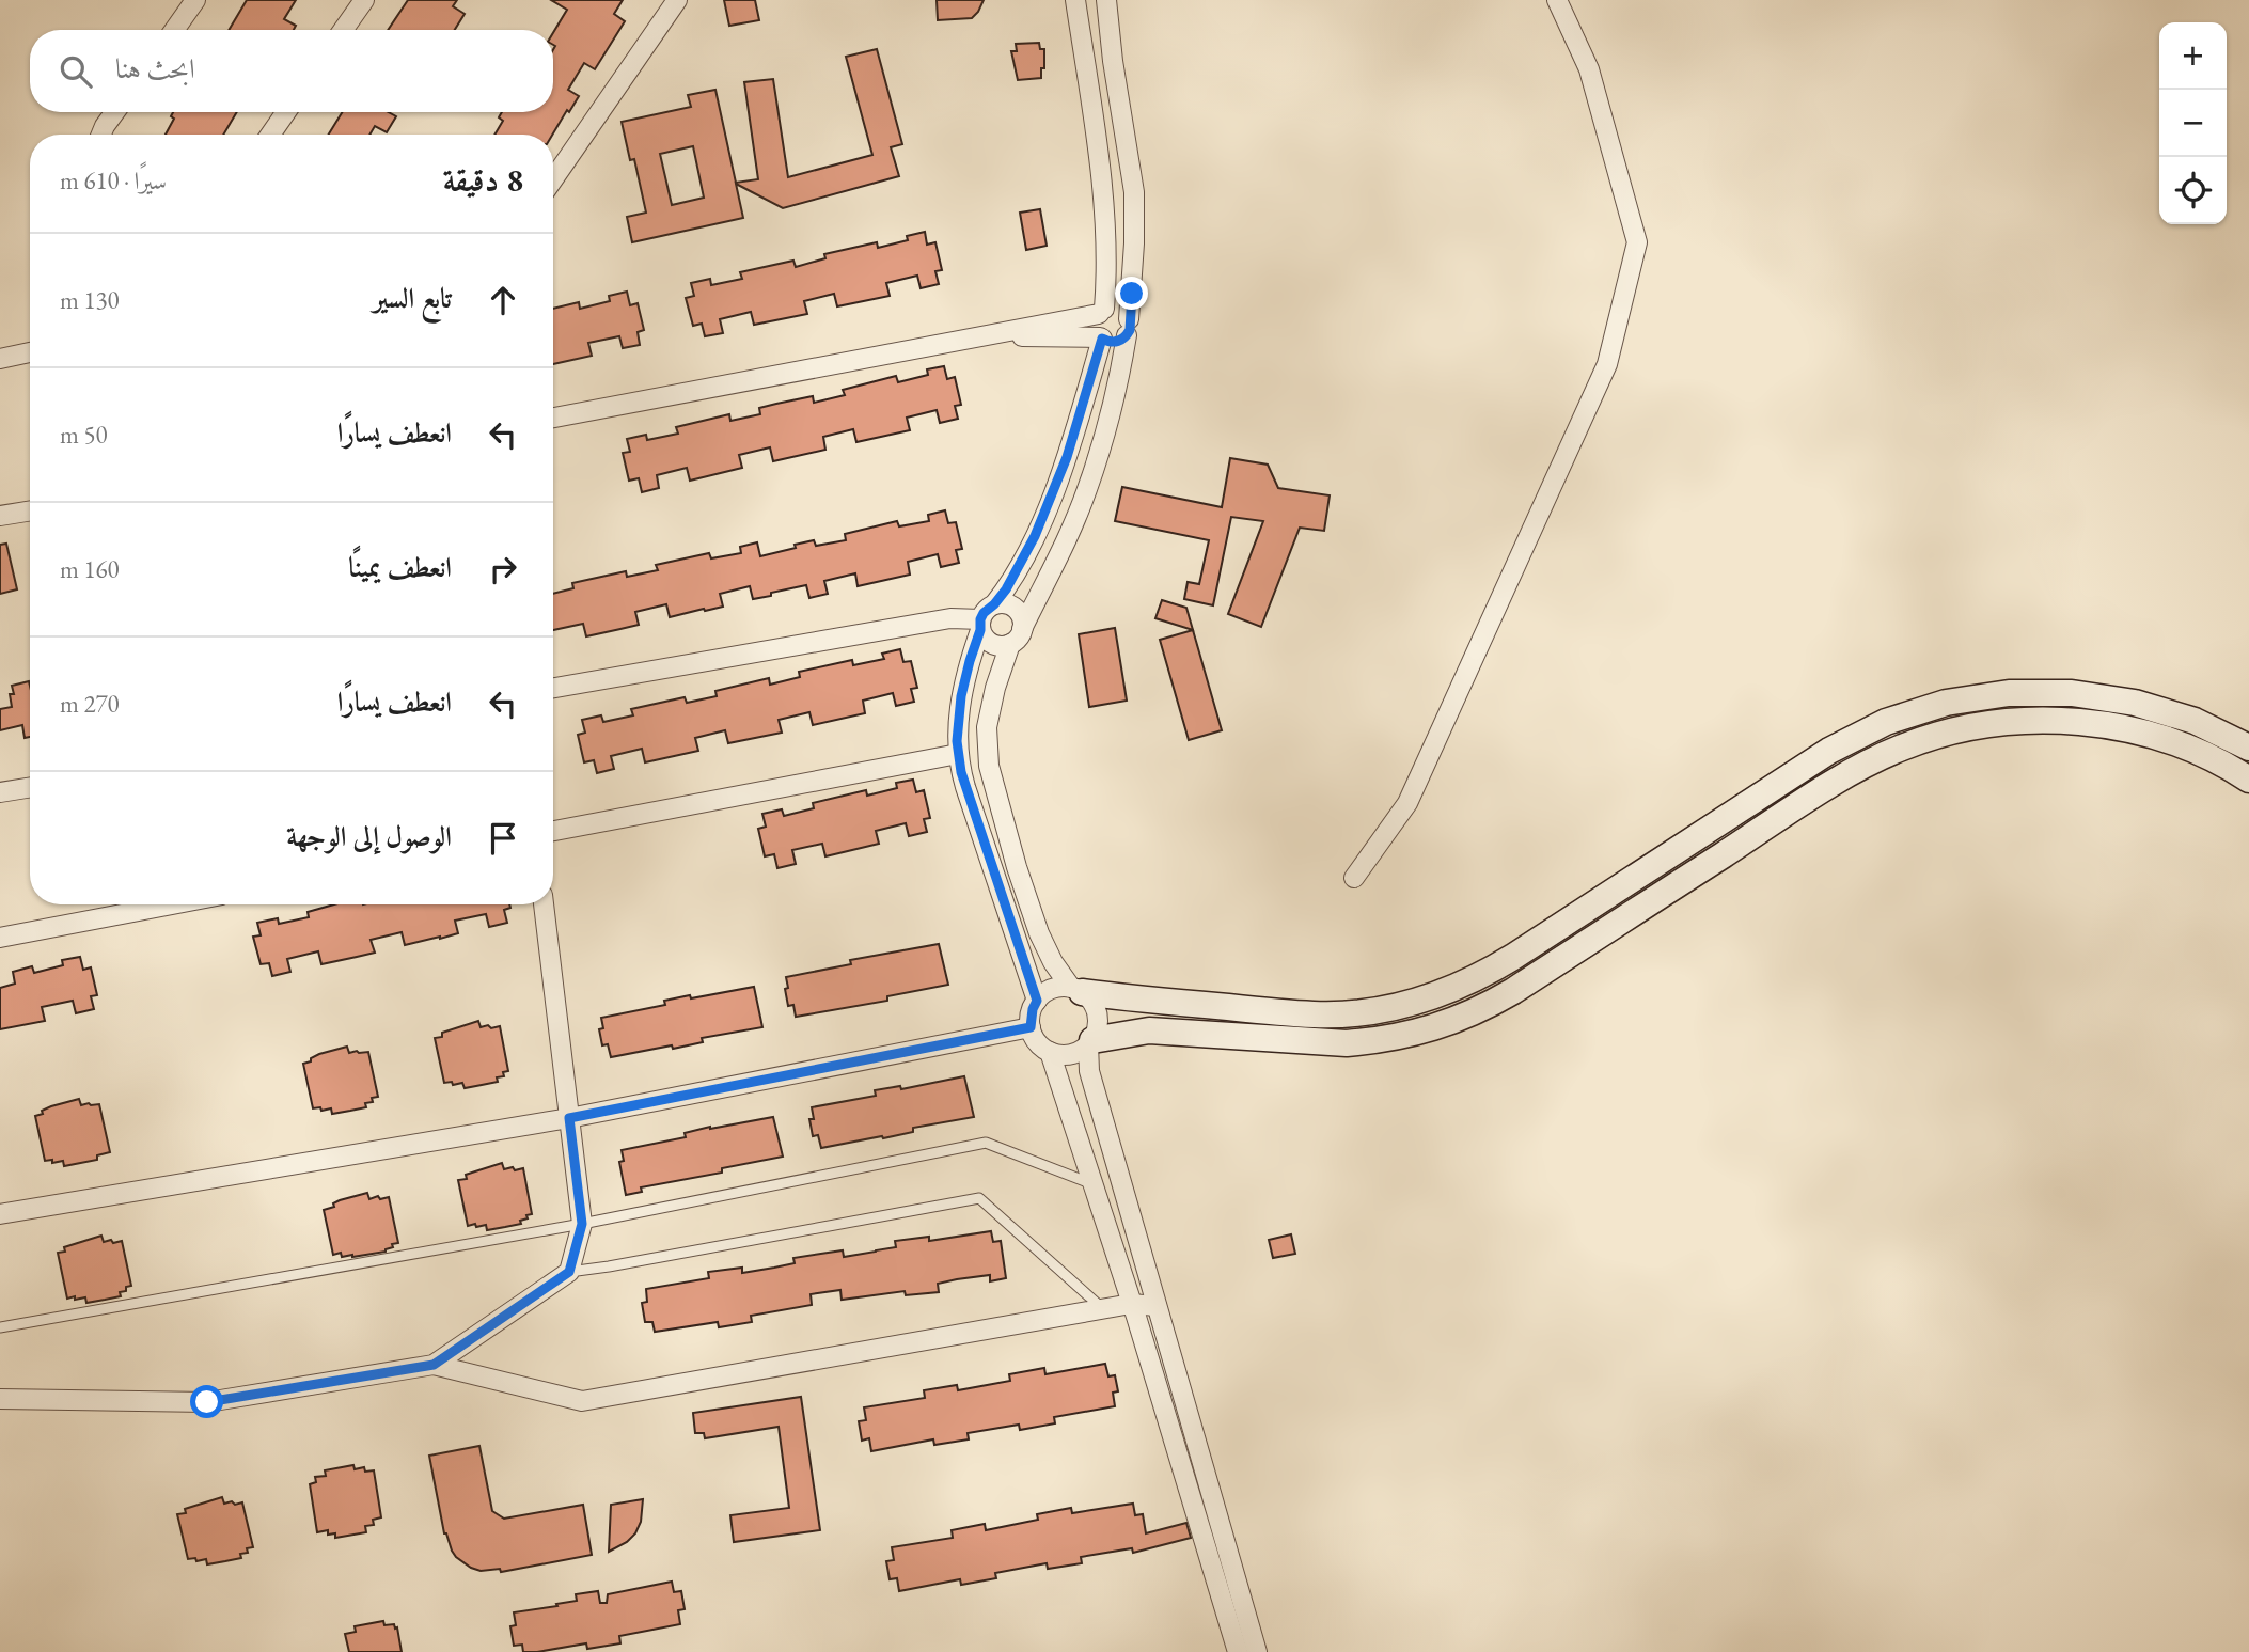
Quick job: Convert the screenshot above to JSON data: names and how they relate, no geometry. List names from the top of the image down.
{
  "page": {
    "map_buttons": ["+", "−"],
    "search": "ابحث هنا",
    "heading": ["8 دقيقة", "سيرًا · 610 m"],
    "list": [
      ["تابع السير", "130 m"],
      ["انعطف يسارًا", "50 m"],
      ["انعطف يمينًا", "160 m"],
      ["انعطف يسارًا", "270 m"],
      "الوصول إلى الوجهة"
    ]
  }
}
